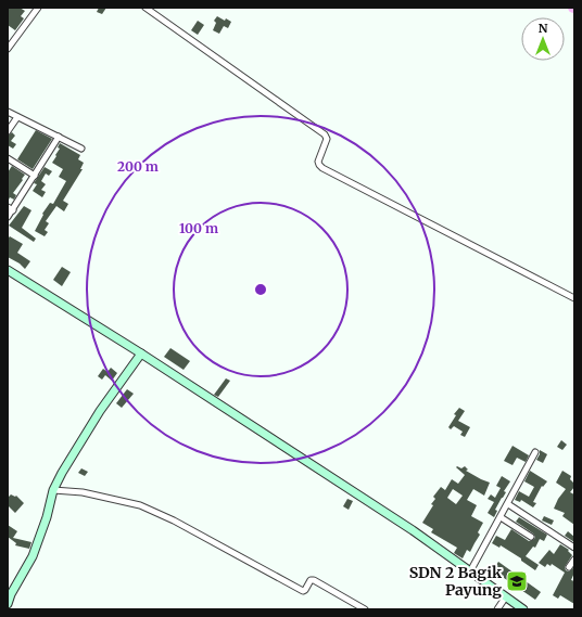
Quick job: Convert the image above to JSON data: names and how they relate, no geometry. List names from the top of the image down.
{
  "places": {
    "school or university": ["SDN 2 Bagik Payung"]
  },
  "north": "top",
  "rings": ["200 m", "100 m"]
}
